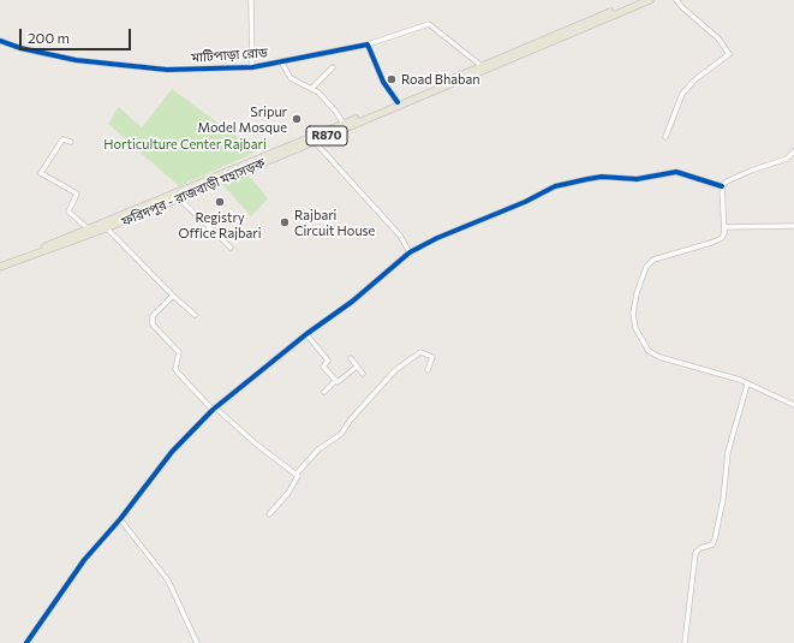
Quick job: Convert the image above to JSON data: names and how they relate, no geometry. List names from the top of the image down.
{
  "streets": {
    "main road": ["R870", "ফরিদপুর - রাজবাড়ী মহাসড়ক"],
    "street": ["মাটিপাড়া রোড"]
  },
  "crossings": [
    ["মাটিপাড়া রোড", "ফরিদপুর - রাজবাড়ী মহাসড়ক"]
  ],
  "parks": ["Horticulture Center Rajbari"],
  "places": [
    "Road Bhaban",
    "Sripur Model Mosque",
    "Registry Office Rajbari",
    "Rajbari Circuit House"
  ],
  "scale_bar": "200 m"
}
